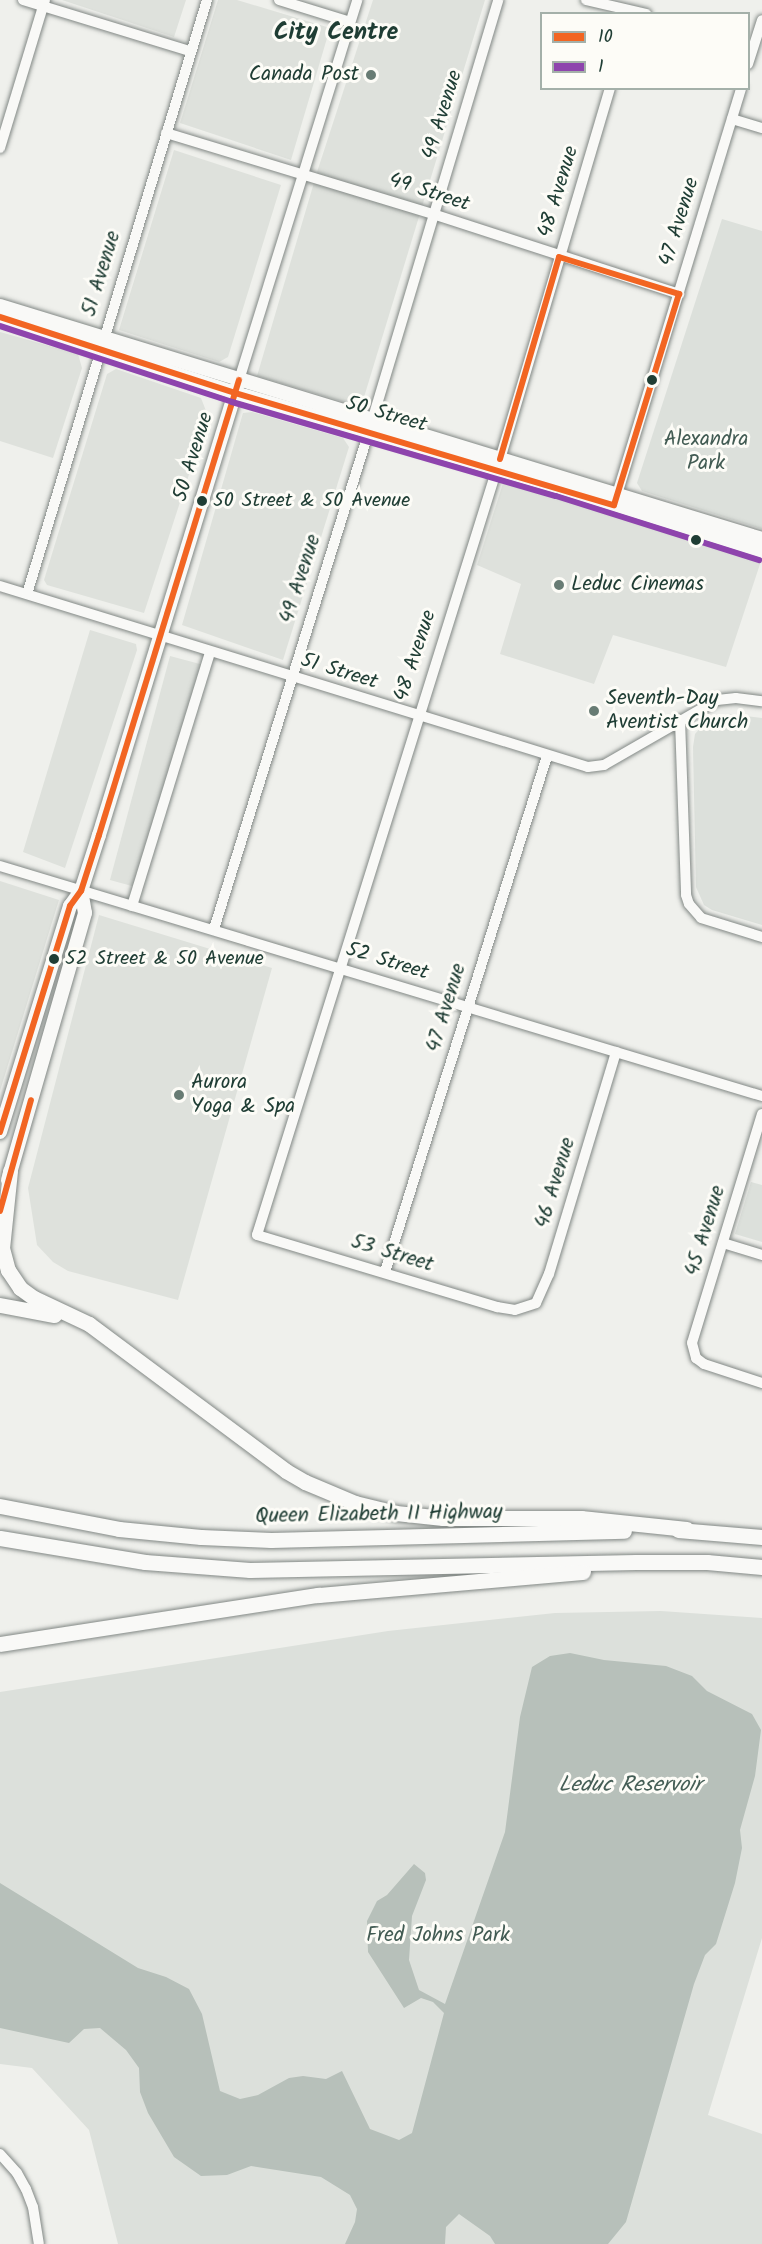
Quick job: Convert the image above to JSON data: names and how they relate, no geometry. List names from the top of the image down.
{
  "streets": {
    "highway": ["Queen Elizabeth II Highway"],
    "main road": ["50 Street", "50 Avenue"],
    "street": [
      "49 Avenue",
      "48 Avenue",
      "49 Street",
      "47 Avenue",
      "51 Avenue",
      "51 Street",
      "52 Street",
      "46 Avenue",
      "45 Avenue",
      "53 Street"
    ]
  },
  "crossings": [
    ["49 Avenue", "49 Street"],
    ["49 Avenue", "50 Street"],
    ["49 Avenue", "51 Street"],
    ["49 Avenue", "52 Street"],
    ["48 Avenue", "49 Street"],
    ["48 Avenue", "50 Street"],
    ["48 Avenue", "51 Street"],
    ["48 Avenue", "52 Street"],
    ["48 Avenue", "53 Street"],
    ["49 Street", "47 Avenue"],
    ["49 Street", "51 Avenue"],
    ["49 Street", "50 Avenue"],
    ["47 Avenue", "50 Street"],
    ["47 Avenue", "51 Street"],
    ["47 Avenue", "52 Street"],
    ["47 Avenue", "53 Street"],
    ["51 Avenue", "50 Street"],
    ["51 Avenue", "51 Street"],
    ["50 Street", "50 Avenue"],
    ["50 Avenue", "51 Street"],
    ["50 Avenue", "52 Street"],
    ["52 Street", "46 Avenue"],
    ["46 Avenue", "53 Street"]
  ],
  "districts": ["City Centre"],
  "water": ["Leduc Reservoir"],
  "parks": ["Alexandra Park", "Fred Johns Park"],
  "places": [
    "Canada Post",
    "50 Street & 50 Avenue",
    "Leduc Cinemas",
    "Seventh-Day Aventist Church",
    "52 Street & 50 Avenue",
    "Aurora Yoga & Spa"
  ],
  "lines": ["transit line 10", "transit line 1"],
  "legend": ["10", "1"]
}
